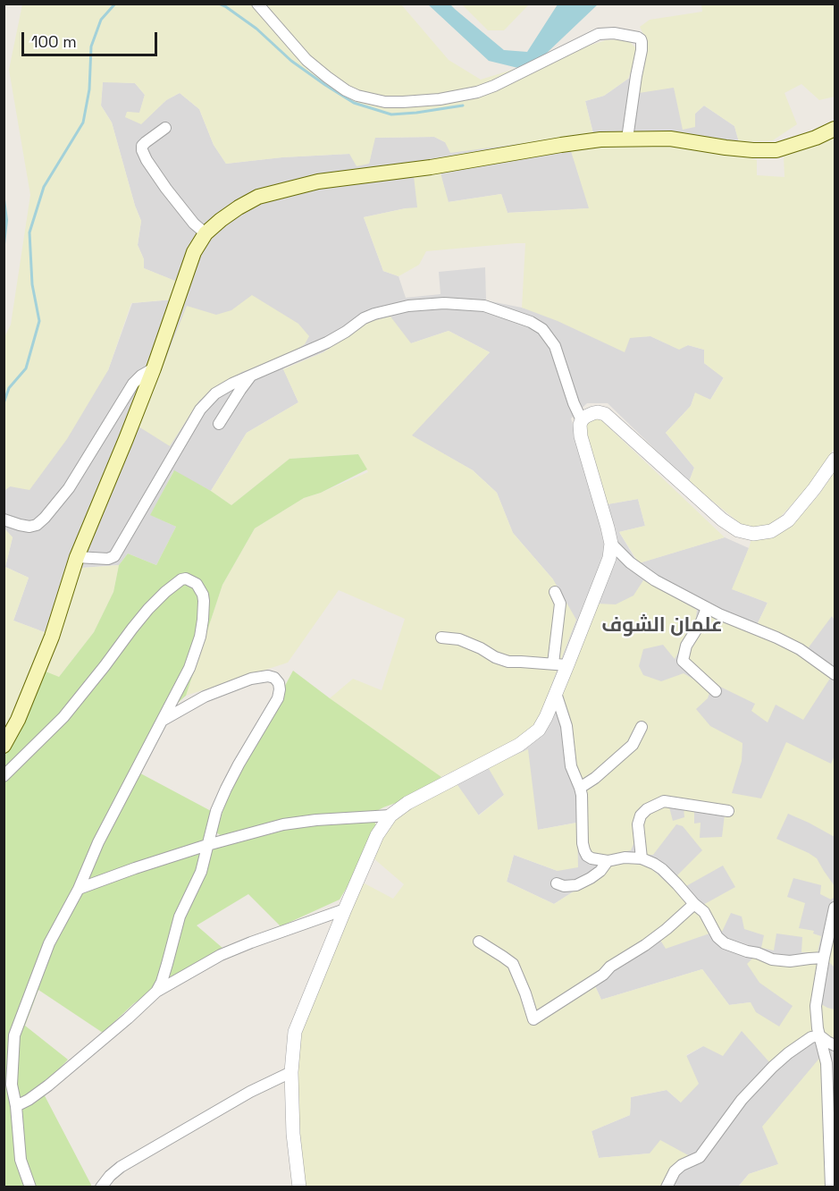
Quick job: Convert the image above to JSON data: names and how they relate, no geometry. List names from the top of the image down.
{
  "districts": ["علمان الشوف"],
  "scale_bar": "100 m"
}
